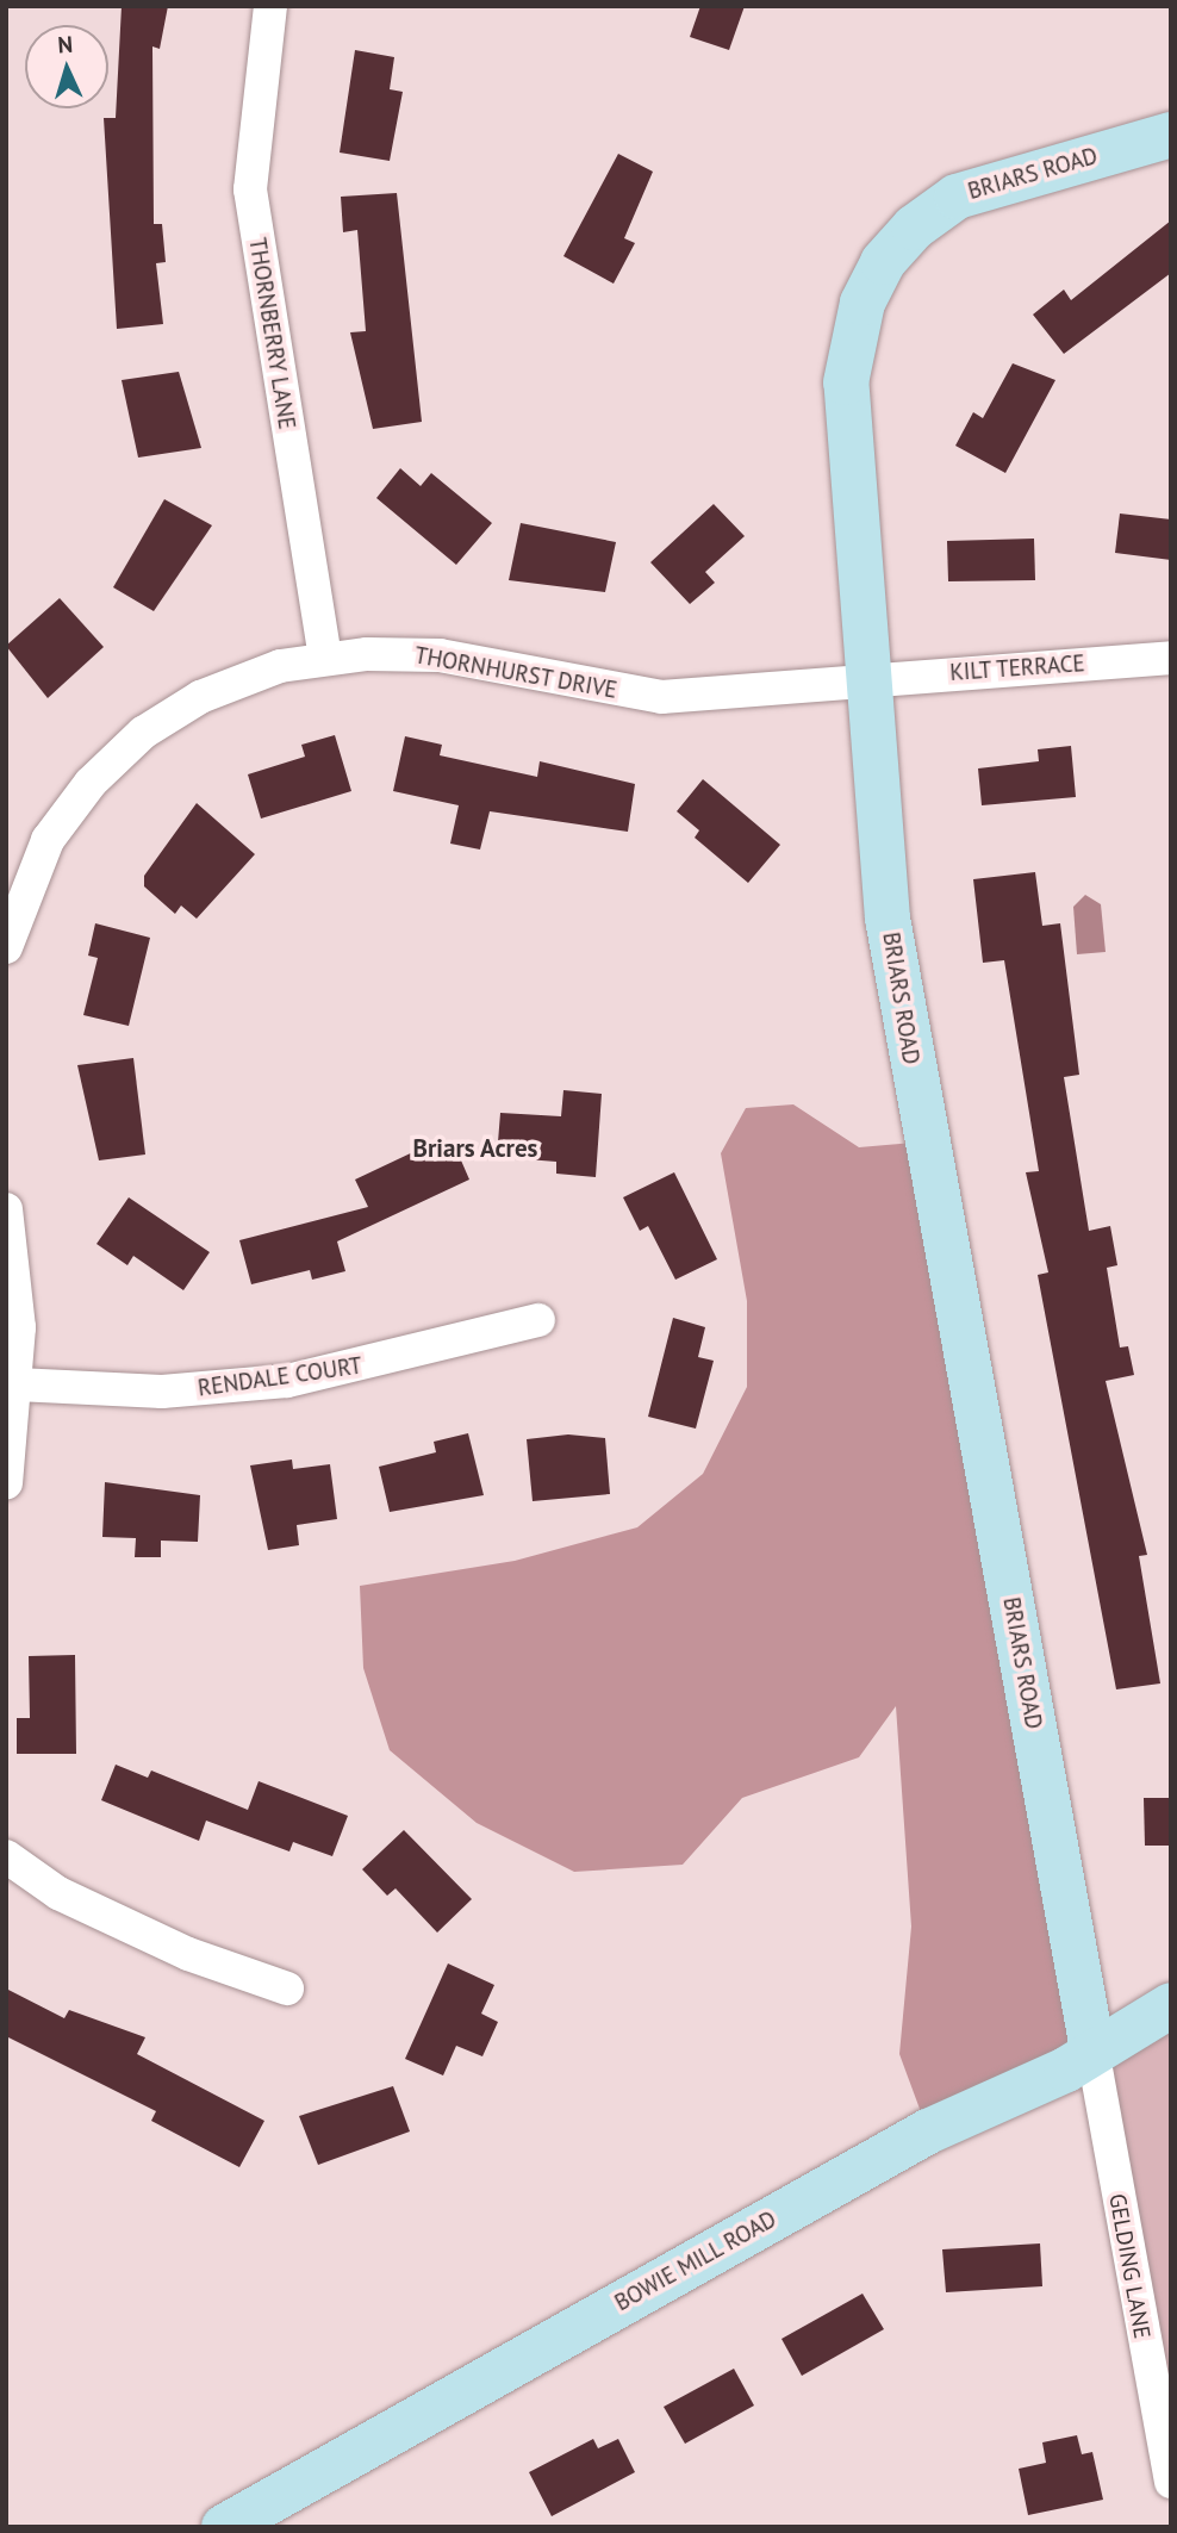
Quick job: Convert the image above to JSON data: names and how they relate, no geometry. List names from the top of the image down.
{
  "streets": {
    "street": [
      "BRIARS ROAD",
      "THORNBERRY LANE",
      "KILT TERRACE",
      "THORNHURST DRIVE",
      "RENDALE COURT",
      "BOWIE MILL ROAD",
      "GELDING LANE"
    ]
  },
  "crossings": [
    ["BRIARS ROAD", "KILT TERRACE"],
    ["BRIARS ROAD", "THORNHURST DRIVE"],
    ["BRIARS ROAD", "BOWIE MILL ROAD"],
    ["BRIARS ROAD", "GELDING LANE"],
    ["THORNBERRY LANE", "THORNHURST DRIVE"],
    ["KILT TERRACE", "THORNHURST DRIVE"],
    ["BOWIE MILL ROAD", "GELDING LANE"]
  ],
  "districts": ["Briars Acres"],
  "north": "top"
}
